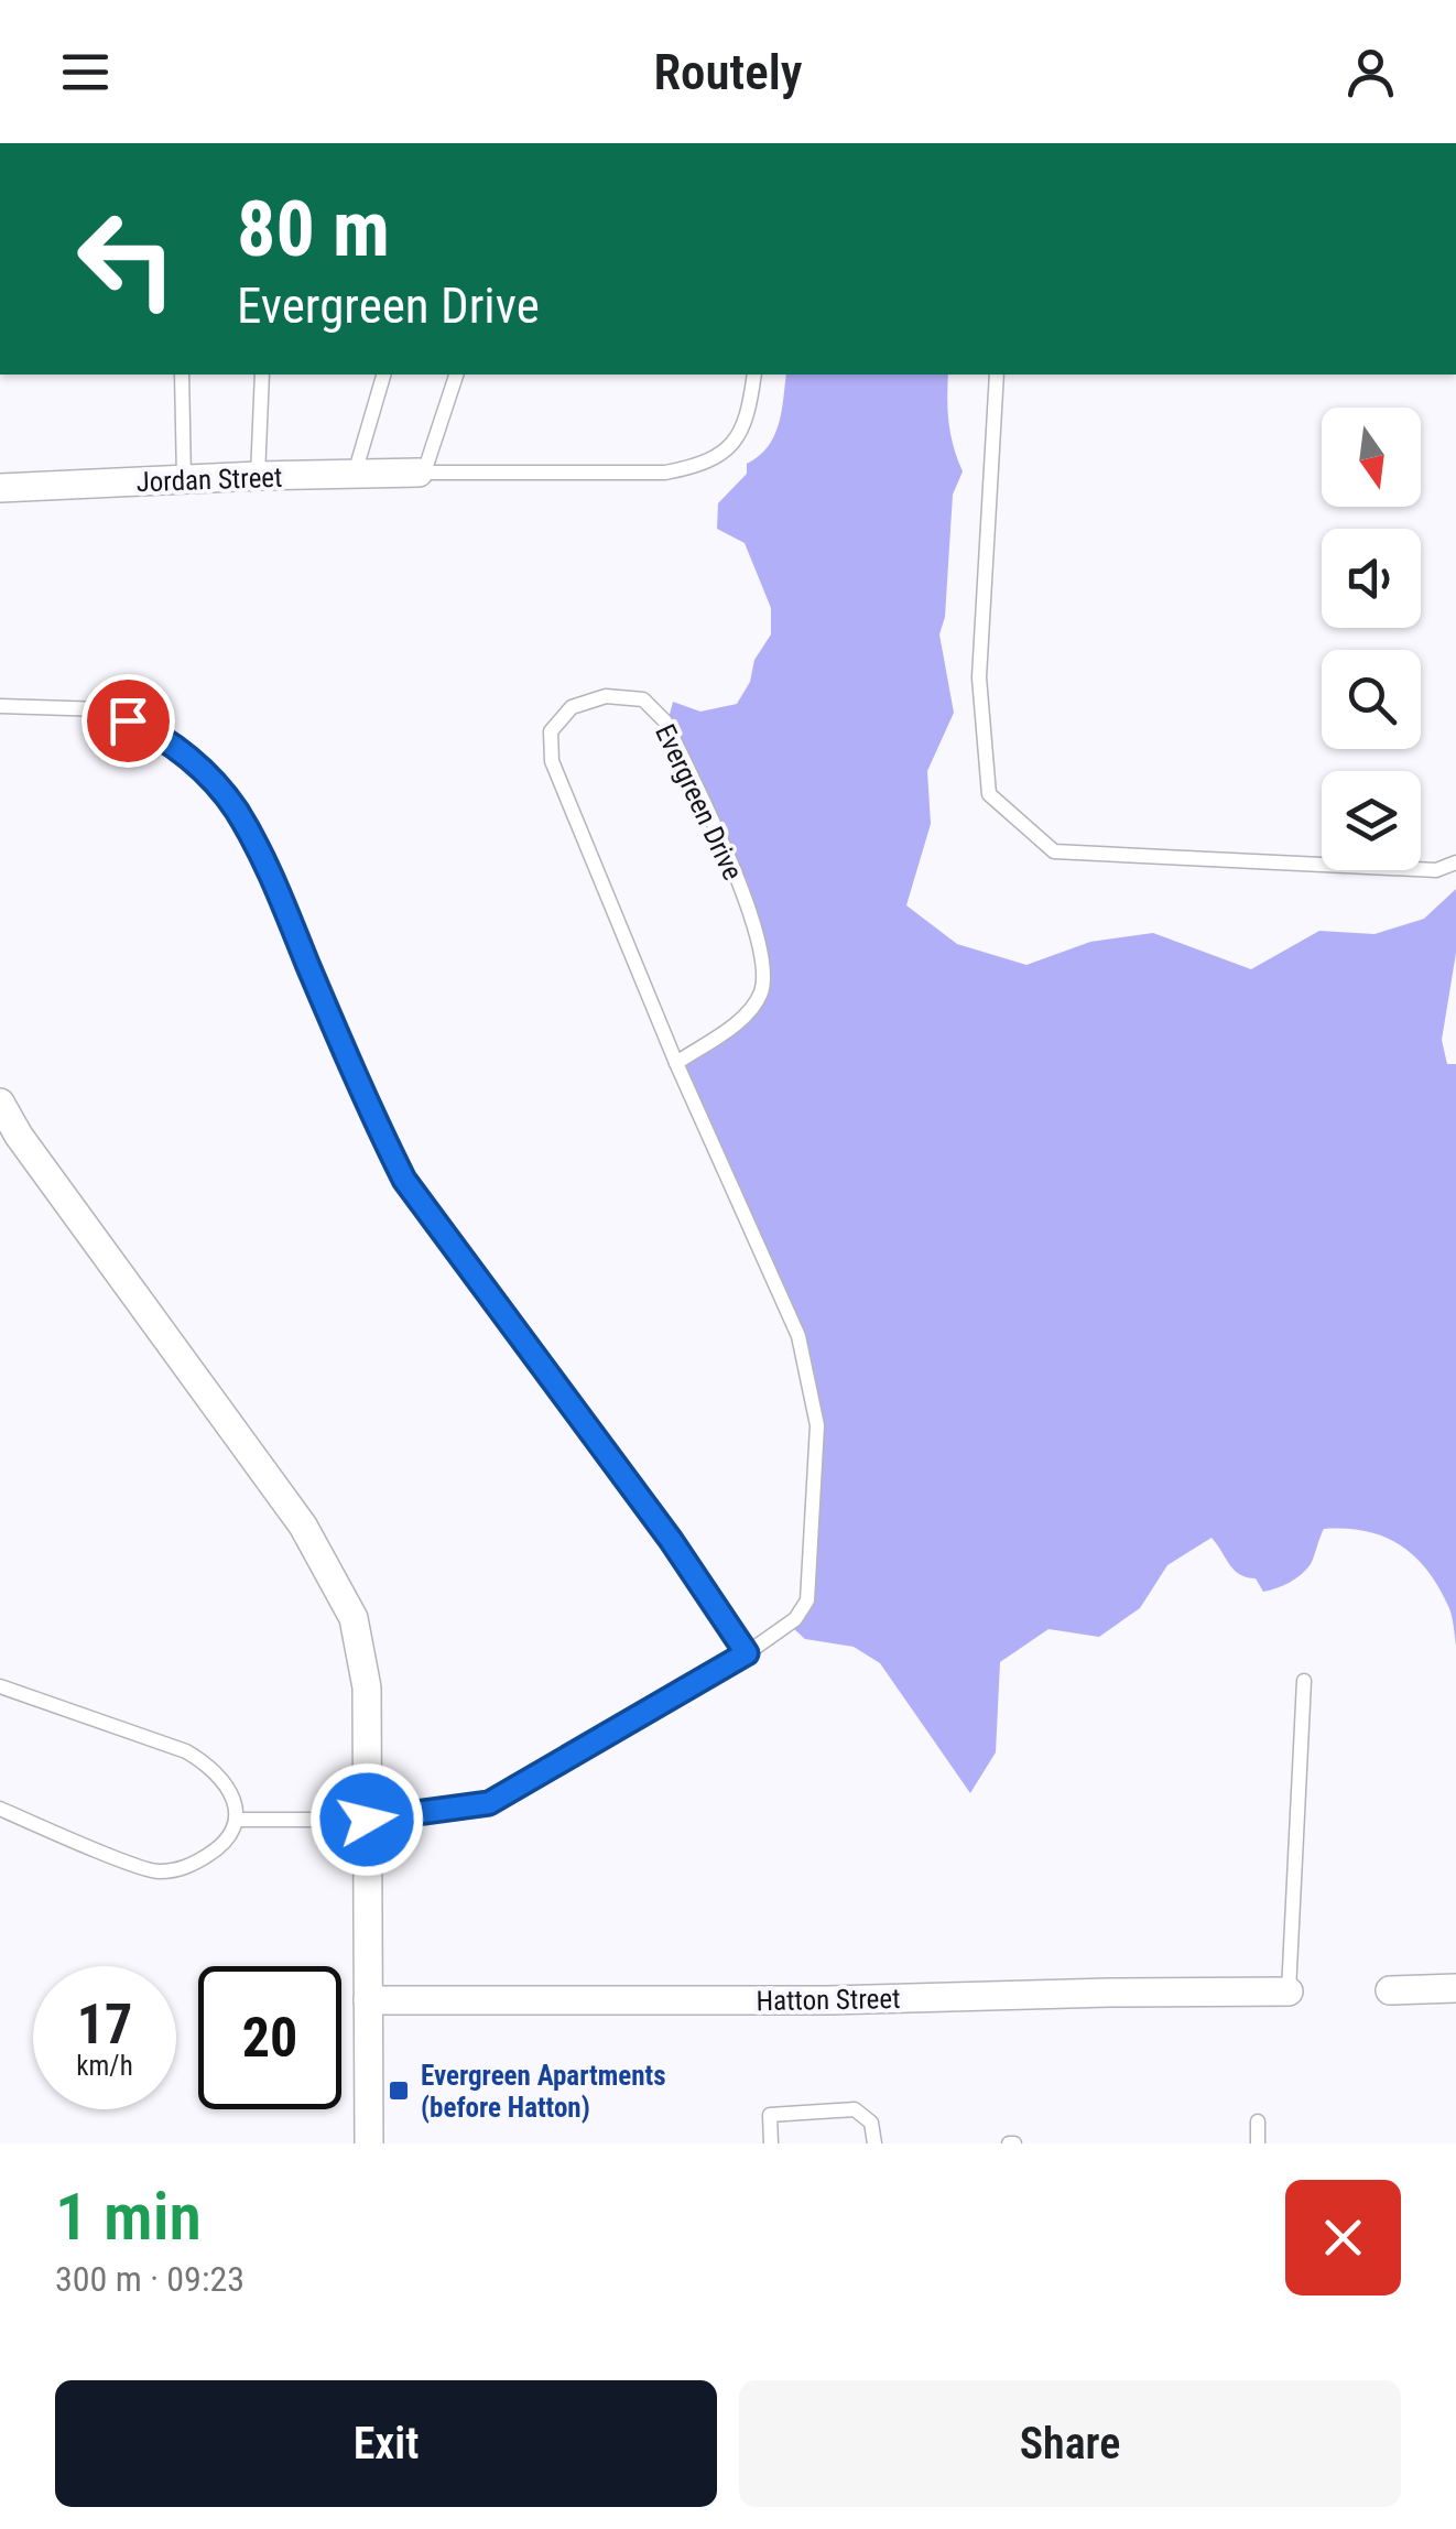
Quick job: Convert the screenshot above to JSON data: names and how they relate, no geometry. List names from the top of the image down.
{
  "streets": {
    "street": ["Jordan Street", "Hatton Street"],
    "lane": ["Evergreen Drive"]
  },
  "places": {
    "transit": ["Evergreen Apartments (before Hatton)"]
  },
  "north": "bottom",
  "page": {
    "header": "Routely",
    "turn": ["80 m", "Evergreen Drive"],
    "speed": "17 km/h",
    "limit": "20",
    "heading": ["1 min", "300 m · 09:23"],
    "buttons": ["Exit", "Share"]
  }
}
